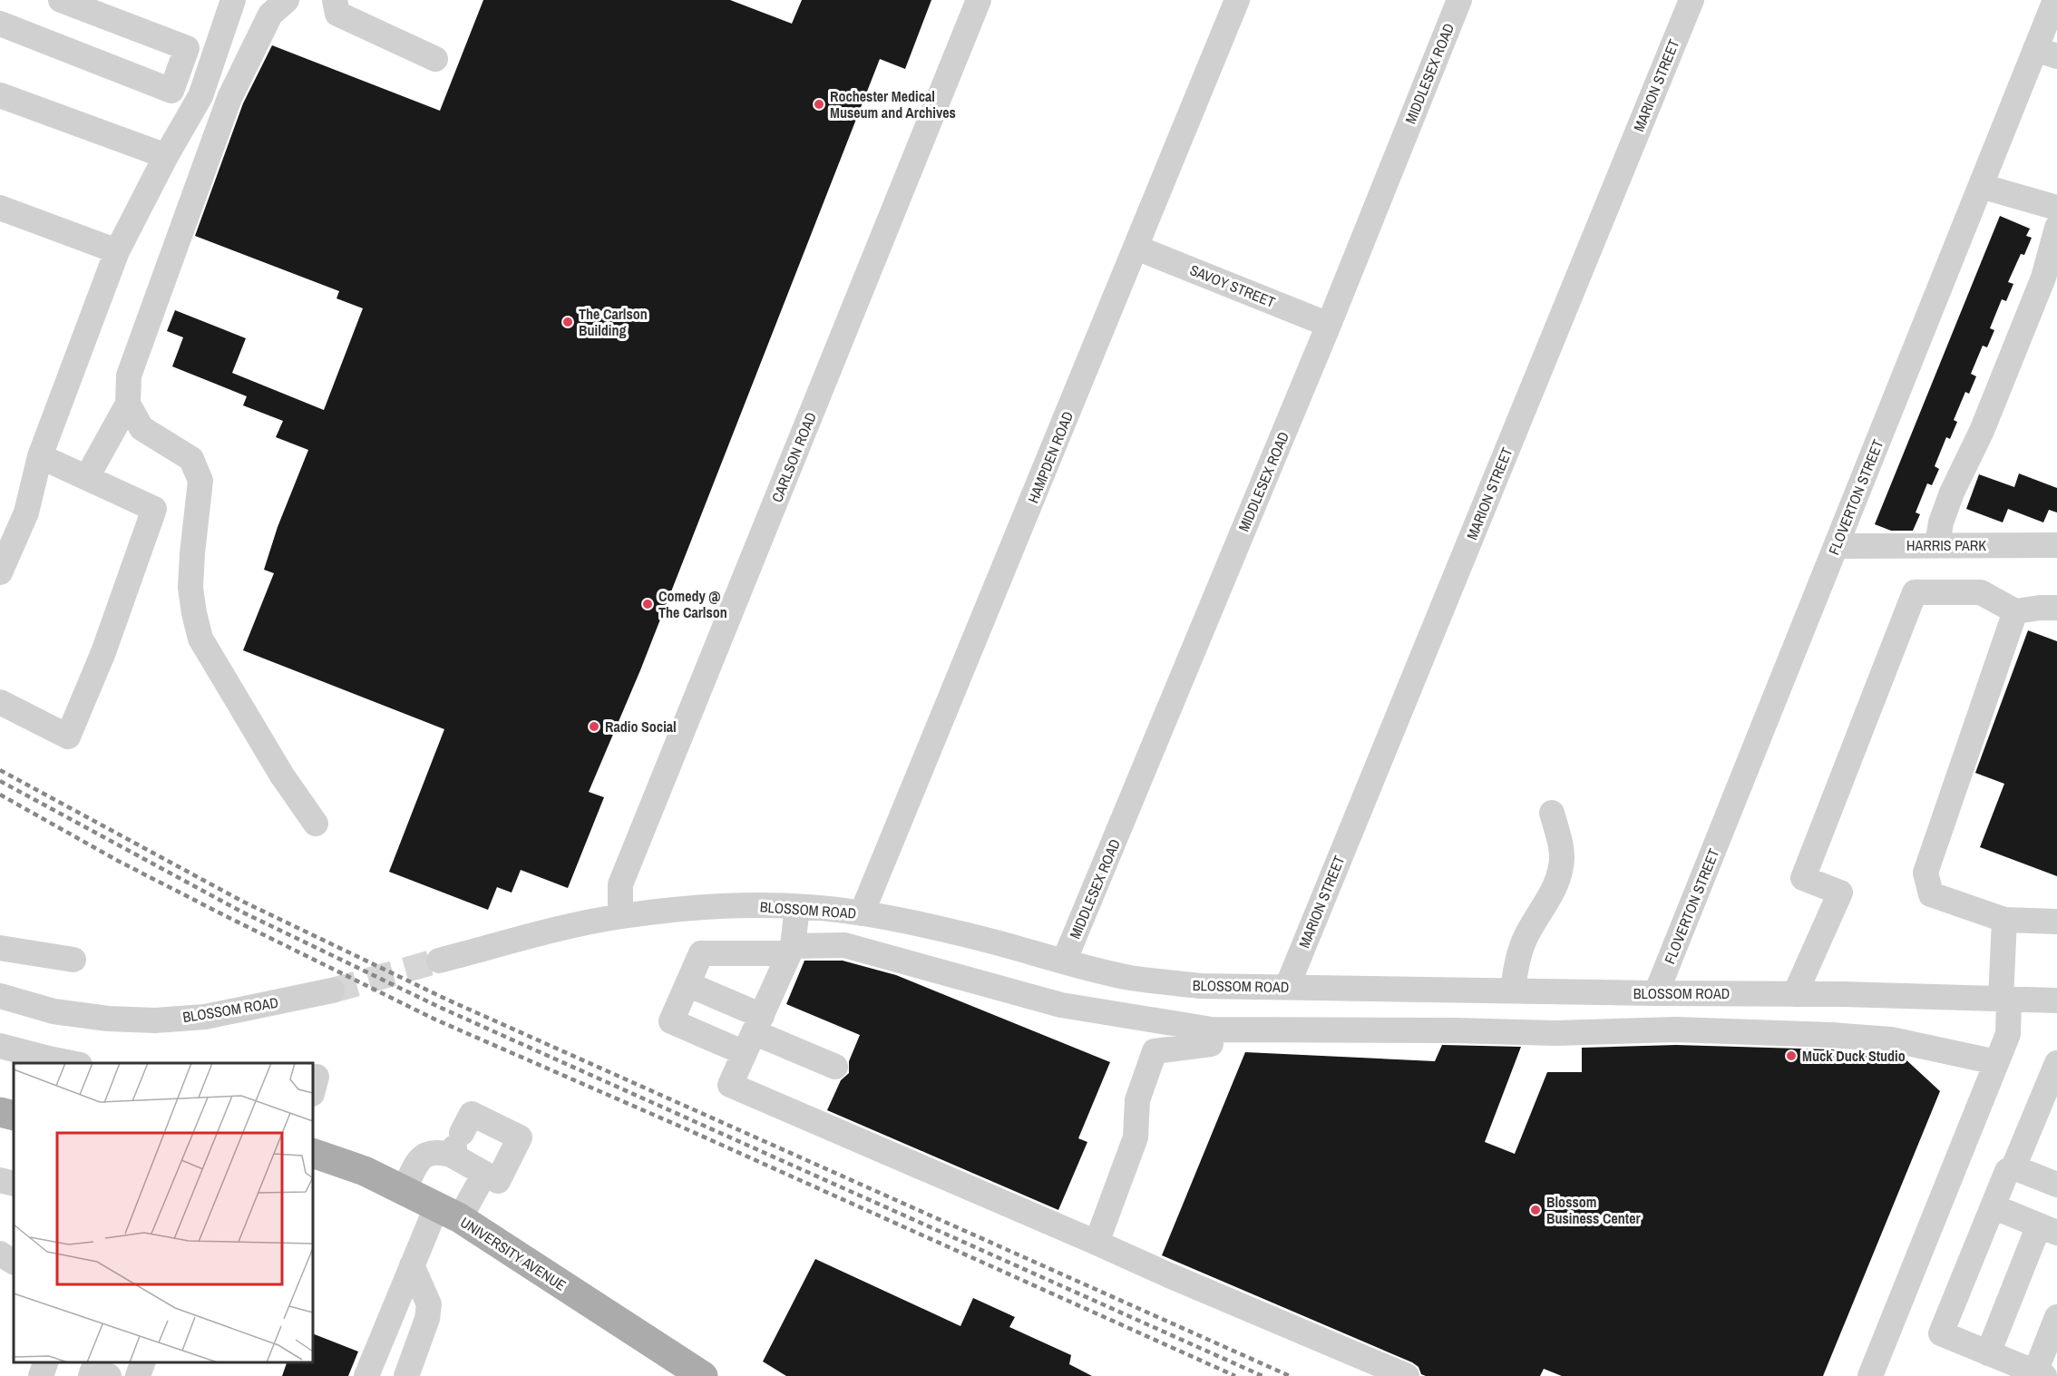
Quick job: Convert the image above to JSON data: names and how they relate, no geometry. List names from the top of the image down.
{
  "streets": {
    "main road": ["UNIVERSITY AVENUE"],
    "street": [
      "MIDDLESEX ROAD",
      "MARION STREET",
      "SAVOY STREET",
      "CARLSON ROAD",
      "HAMPDEN ROAD",
      "FLOVERTON STREET",
      "HARRIS PARK",
      "BLOSSOM ROAD"
    ]
  },
  "crossings": [
    ["MIDDLESEX ROAD", "SAVOY STREET"],
    ["MIDDLESEX ROAD", "BLOSSOM ROAD"],
    ["MARION STREET", "BLOSSOM ROAD"],
    ["SAVOY STREET", "HAMPDEN ROAD"],
    ["CARLSON ROAD", "BLOSSOM ROAD"],
    ["HAMPDEN ROAD", "BLOSSOM ROAD"],
    ["FLOVERTON STREET", "HARRIS PARK"],
    ["FLOVERTON STREET", "BLOSSOM ROAD"]
  ],
  "places": [
    "Rochester Medical Museum and Archives",
    "The Carlson Building",
    "Comedy @ The Carlson",
    "Radio Social",
    "Muck Duck Studio",
    "Blossom Business Center"
  ]
}
